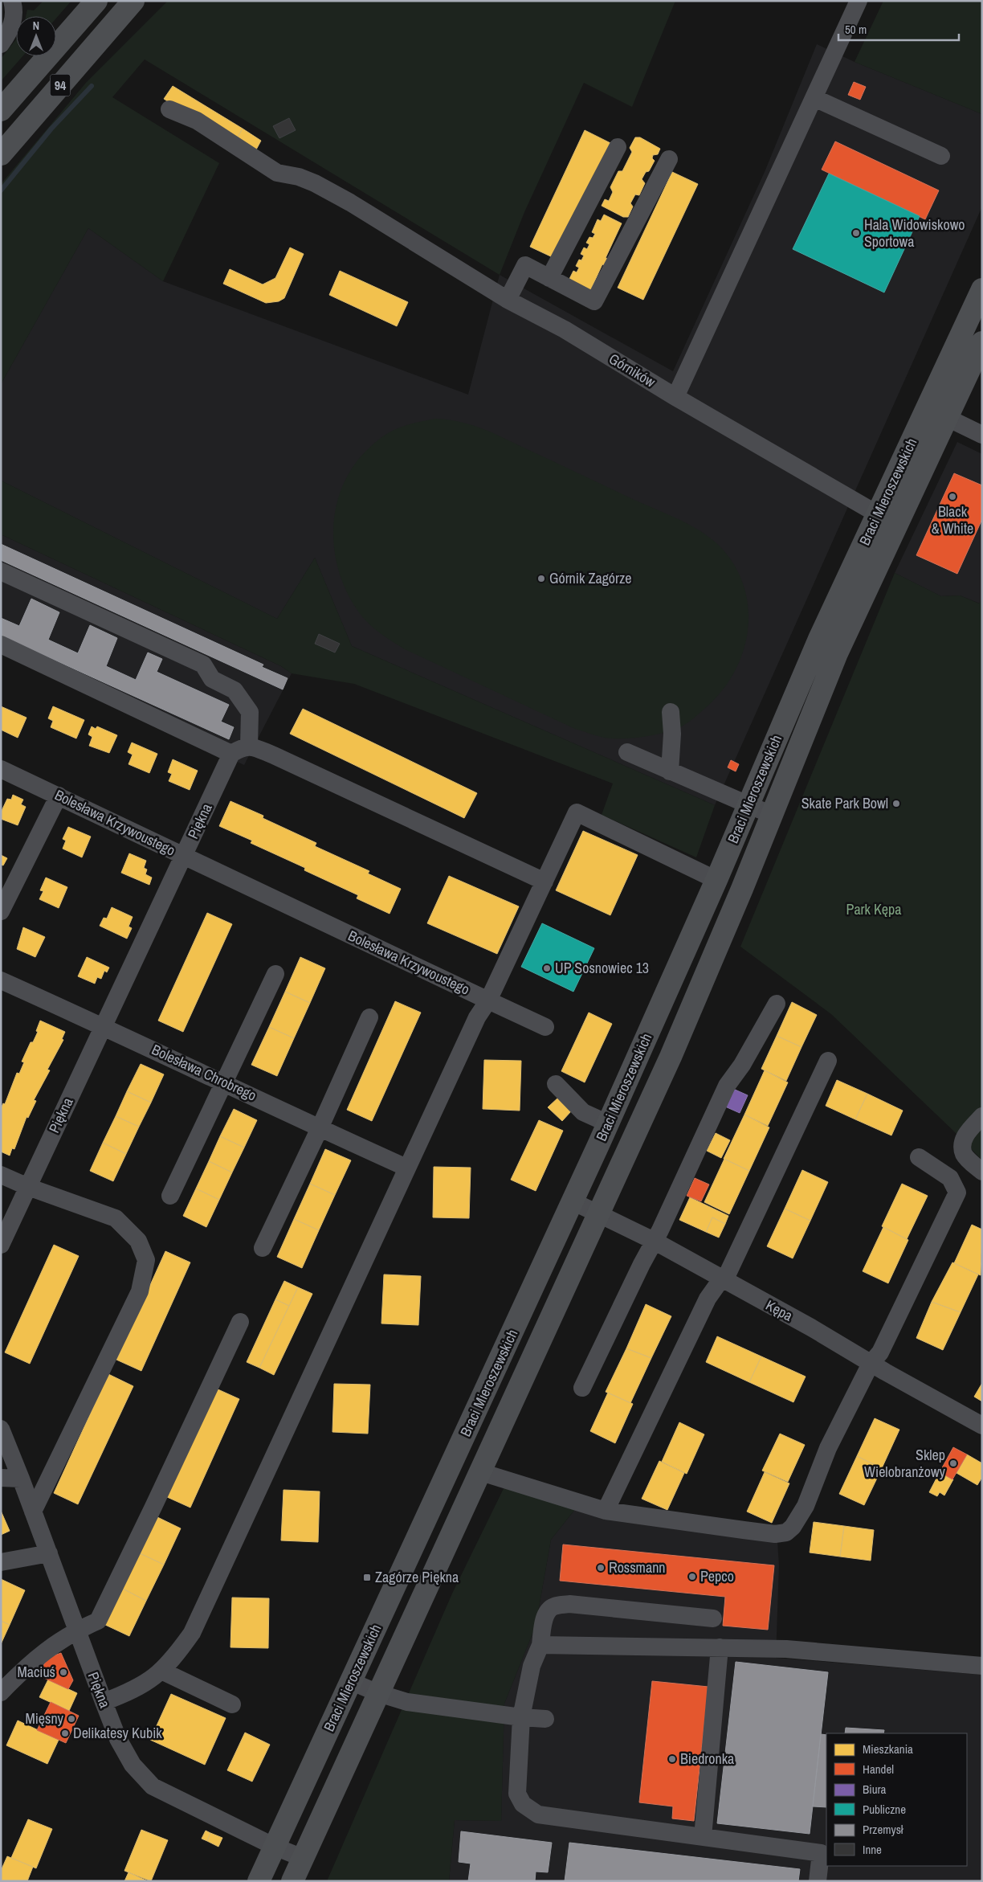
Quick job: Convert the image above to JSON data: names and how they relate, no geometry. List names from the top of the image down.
{
  "streets": {
    "main road": ["94", "Braci Mieroszewskich"],
    "street": [
      "Górników",
      "Piękna",
      "Bolesława Krzywoustego",
      "Bolesława Chrobrego",
      "Kępa"
    ]
  },
  "crossings": [
    ["Górników", "Braci Mieroszewskich"],
    ["Braci Mieroszewskich", "Piękna"],
    ["Braci Mieroszewskich", "Kępa"],
    ["Piękna", "Bolesława Krzywoustego"],
    ["Piękna", "Bolesława Chrobrego"]
  ],
  "parks": ["Park Kępa"],
  "places": {
    "other": [
      "Hala Widowiskowo Sportowa",
      "Black & White",
      "Górnik Zagórze",
      "Skate Park Bowl",
      "UP Sosnowiec 13",
      "Sklep Wielobranżowy",
      "Rossmann",
      "Pepco",
      "Maciuś",
      "Mięsny",
      "Delikatesy Kubik",
      "Biedronka"
    ],
    "transit": ["Zagórze Piękna"]
  },
  "legend": [
    "Mieszkania",
    "Handel",
    "Biura",
    "Publiczne",
    "Przemysł",
    "Inne"
  ],
  "scale_bar": "50 m",
  "north": "top"
}
